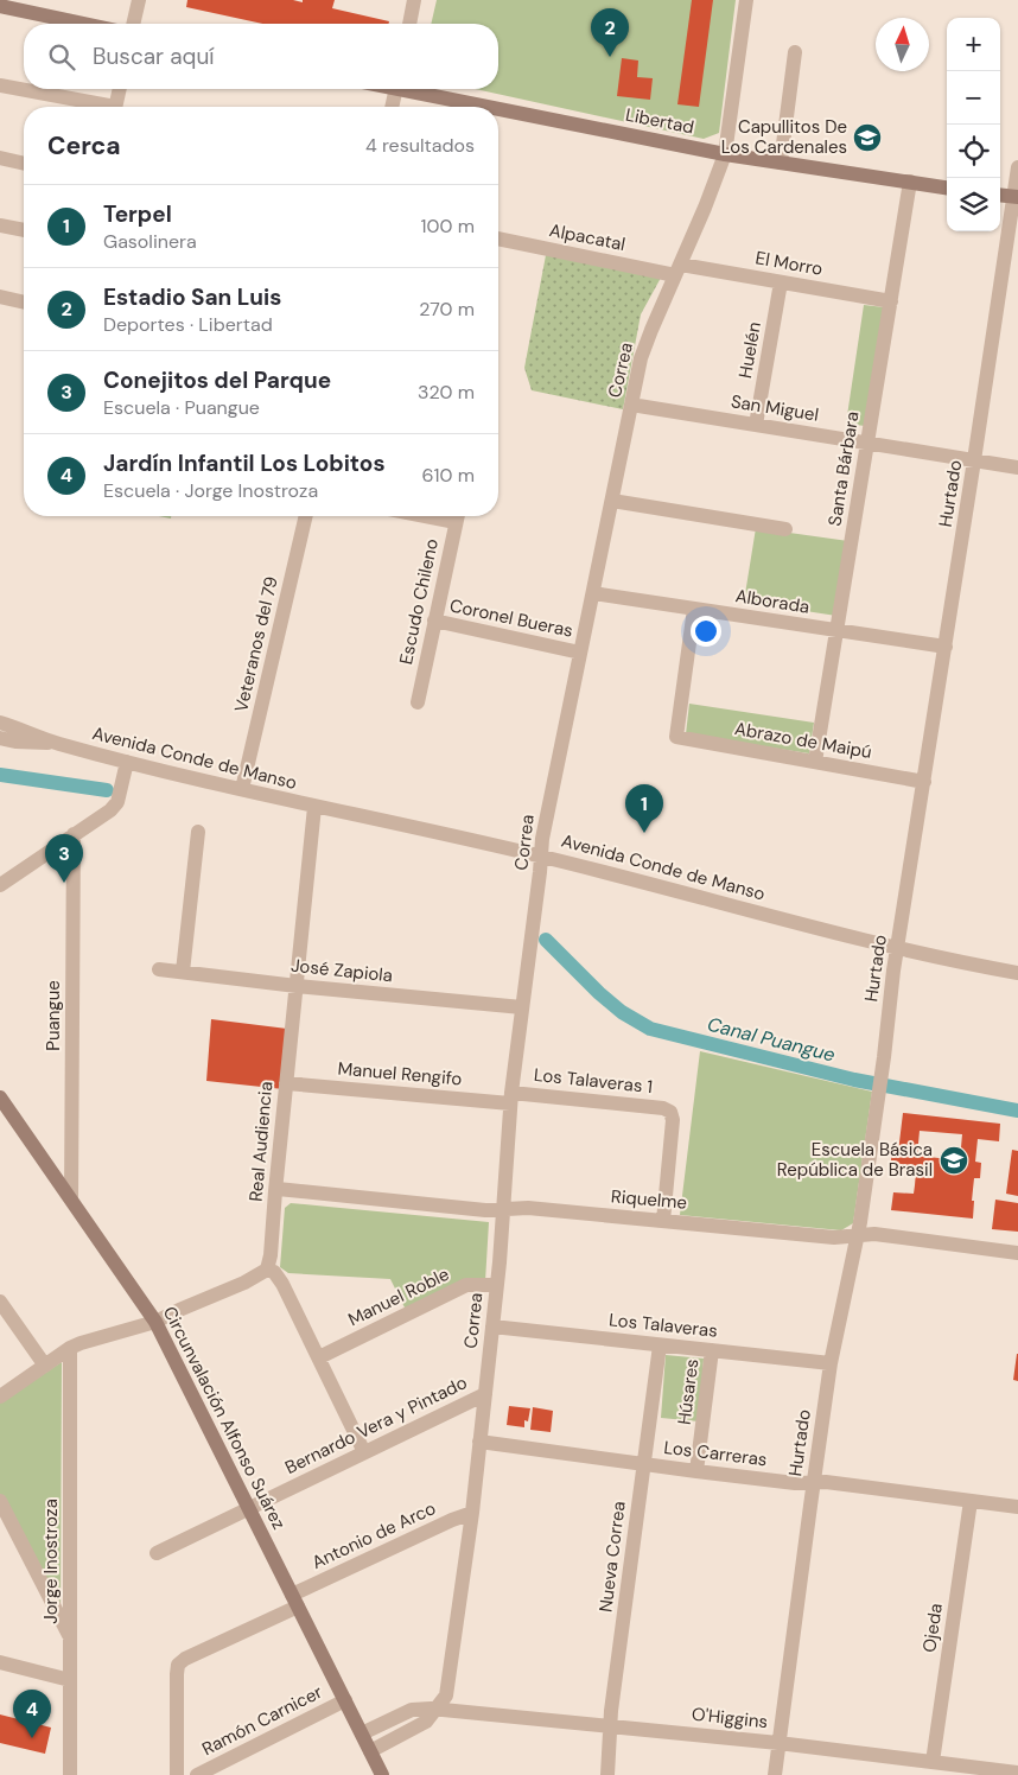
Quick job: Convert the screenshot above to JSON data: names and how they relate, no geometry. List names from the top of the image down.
{
  "streets": {
    "street": [
      "Libertad",
      "Alpacatal",
      "El Morro",
      "Huelén",
      "Correa",
      "San Miguel",
      "Santa Bárbara",
      "Hurtado",
      "Escudo Chileno",
      "Alborada",
      "Coronel Bueras",
      "Veteranos del 79",
      "Abrazo de Maipú",
      "Avenida Conde de Manso",
      "José Zapiola",
      "Puangue",
      "Manuel Rengifo",
      "Los Talaveras 1",
      "Real Audiencia",
      "Riquelme",
      "Manuel Roble",
      "Los Talaveras",
      "Húsares",
      "Circunvalación Alfonso Suárez",
      "Bernardo Vera y Pintado",
      "Los Carreras",
      "Antonio de Arco",
      "Nueva Correa",
      "Jorge Inostroza",
      "Ojeda",
      "O'Higgins",
      "Ramón Carnicer"
    ]
  },
  "crossings": [
    ["Libertad", "Correa"],
    ["Libertad", "Santa Bárbara"],
    ["Alpacatal", "El Morro"],
    ["Alpacatal", "Correa"],
    ["El Morro", "Huelén"],
    ["El Morro", "Correa"],
    ["El Morro", "Santa Bárbara"],
    ["Huelén", "San Miguel"],
    ["Correa", "San Miguel"],
    ["Correa", "Alborada"],
    ["Correa", "Coronel Bueras"],
    ["Correa", "Avenida Conde de Manso"],
    ["Correa", "José Zapiola"],
    ["Correa", "Manuel Rengifo"],
    ["Correa", "Los Talaveras 1"],
    ["Correa", "Riquelme"],
    ["Correa", "Manuel Roble"],
    ["Correa", "Los Talaveras"],
    ["Correa", "Circunvalación Alfonso Suárez"],
    ["Correa", "Bernardo Vera y Pintado"],
    ["Correa", "Los Carreras"],
    ["Correa", "Antonio de Arco"],
    ["Correa", "O'Higgins"],
    ["San Miguel", "Santa Bárbara"],
    ["San Miguel", "Hurtado"],
    ["Santa Bárbara", "Alborada"],
    ["Santa Bárbara", "Abrazo de Maipú"],
    ["Hurtado", "Alborada"],
    ["Hurtado", "Abrazo de Maipú"],
    ["Hurtado", "Avenida Conde de Manso"],
    ["Hurtado", "Riquelme"],
    ["Hurtado", "Los Talaveras"],
    ["Hurtado", "Los Carreras"],
    ["Hurtado", "O'Higgins"],
    ["Escudo Chileno", "Coronel Bueras"],
    ["Alborada", "Abrazo de Maipú"],
    ["Veteranos del 79", "Avenida Conde de Manso"],
    ["Avenida Conde de Manso", "Real Audiencia"],
    ["José Zapiola", "Real Audiencia"],
    ["Puangue", "Circunvalación Alfonso Suárez"],
    ["Manuel Rengifo", "Los Talaveras 1"],
    ["Manuel Rengifo", "Real Audiencia"],
    ["Los Talaveras 1", "Riquelme"],
    ["Real Audiencia", "Riquelme"],
    ["Los Talaveras", "Húsares"],
    ["Los Talaveras", "Nueva Correa"],
    ["Húsares", "Los Carreras"],
    ["Circunvalación Alfonso Suárez", "Bernardo Vera y Pintado"],
    ["Circunvalación Alfonso Suárez", "Antonio de Arco"],
    ["Circunvalación Alfonso Suárez", "Ramón Carnicer"],
    ["Los Carreras", "Nueva Correa"],
    ["Los Carreras", "Ojeda"],
    ["Nueva Correa", "O'Higgins"],
    ["Ojeda", "O'Higgins"]
  ],
  "water": ["Canal Puangue"],
  "places": {
    "school or university": ["Capullitos De Los Cardenales", "Escuela Básica República de Brasil"]
  },
  "north": "top",
  "page": {
    "pins": [
      "2",
      "1",
      "3",
      "4"
    ],
    "map_buttons": ["+", "−"],
    "search": "Buscar aquí",
    "heading": ["Cerca", "4 resultados"],
    "list": [
      {
        "mark": "1",
        "name": "Terpel",
        "note": "Gasolinera",
        "value": "100 m"
      },
      {
        "mark": "2",
        "name": "Estadio San Luis",
        "note": "Deportes · Libertad",
        "value": "270 m"
      },
      {
        "mark": "3",
        "name": "Conejitos del Parque",
        "note": "Escuela · Puangue",
        "value": "320 m"
      },
      {
        "mark": "4",
        "name": "Jardín Infantil Los Lobitos",
        "note": "Escuela · Jorge Inostroza",
        "value": "610 m"
      }
    ]
  }
}
